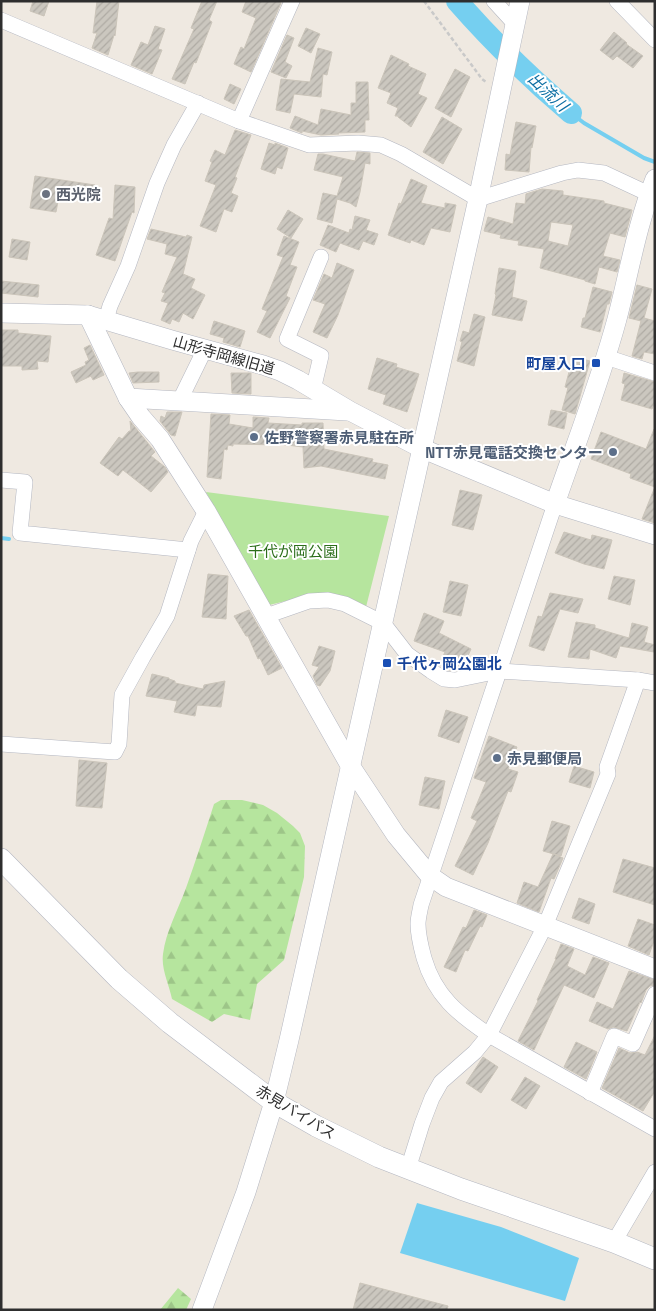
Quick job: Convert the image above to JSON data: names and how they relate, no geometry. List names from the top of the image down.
{
  "streets": {
    "main road": ["赤見バイパス"],
    "street": ["山形寺岡線旧道"]
  },
  "water": ["出流川"],
  "parks": ["千代が岡公園"],
  "places": {
    "other": [
      "西光院",
      "佐野警察署赤見駐在所",
      "NTT赤見電話交換センター",
      "赤見郵便局"
    ],
    "transit": ["町屋入口", "千代ヶ岡公園北"]
  }
}
